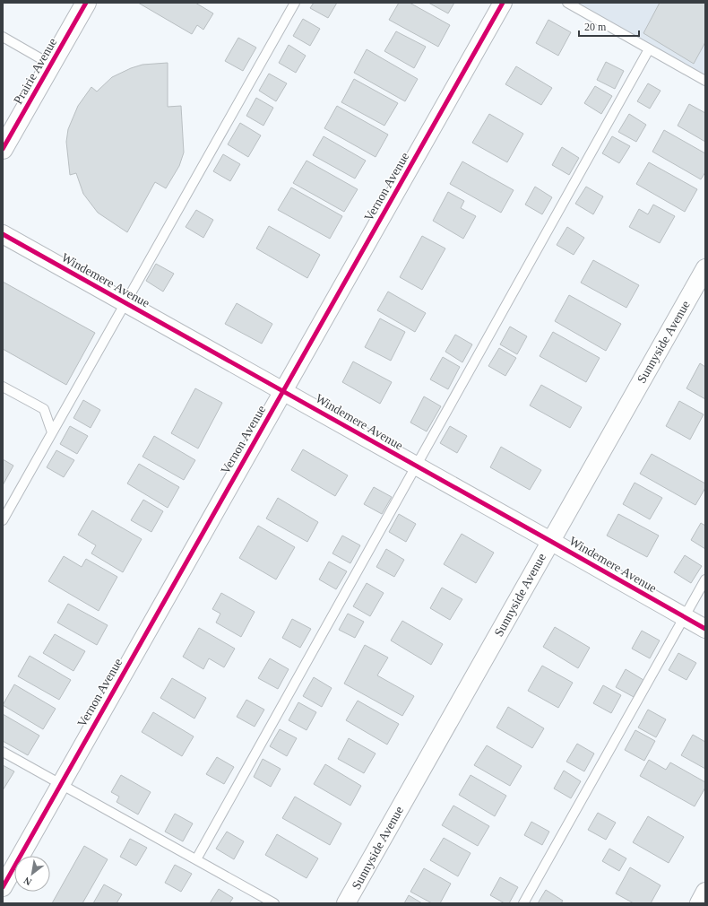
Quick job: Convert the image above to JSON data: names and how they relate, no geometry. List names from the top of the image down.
{
  "streets": {
    "street": [
      "Prairie Avenue",
      "Vernon Avenue",
      "Windemere Avenue",
      "Sunnyside Avenue"
    ]
  },
  "crossings": [
    ["Vernon Avenue", "Windemere Avenue"],
    ["Windemere Avenue", "Sunnyside Avenue"]
  ],
  "scale_bar": "20 m",
  "north": "bottom left"
}
